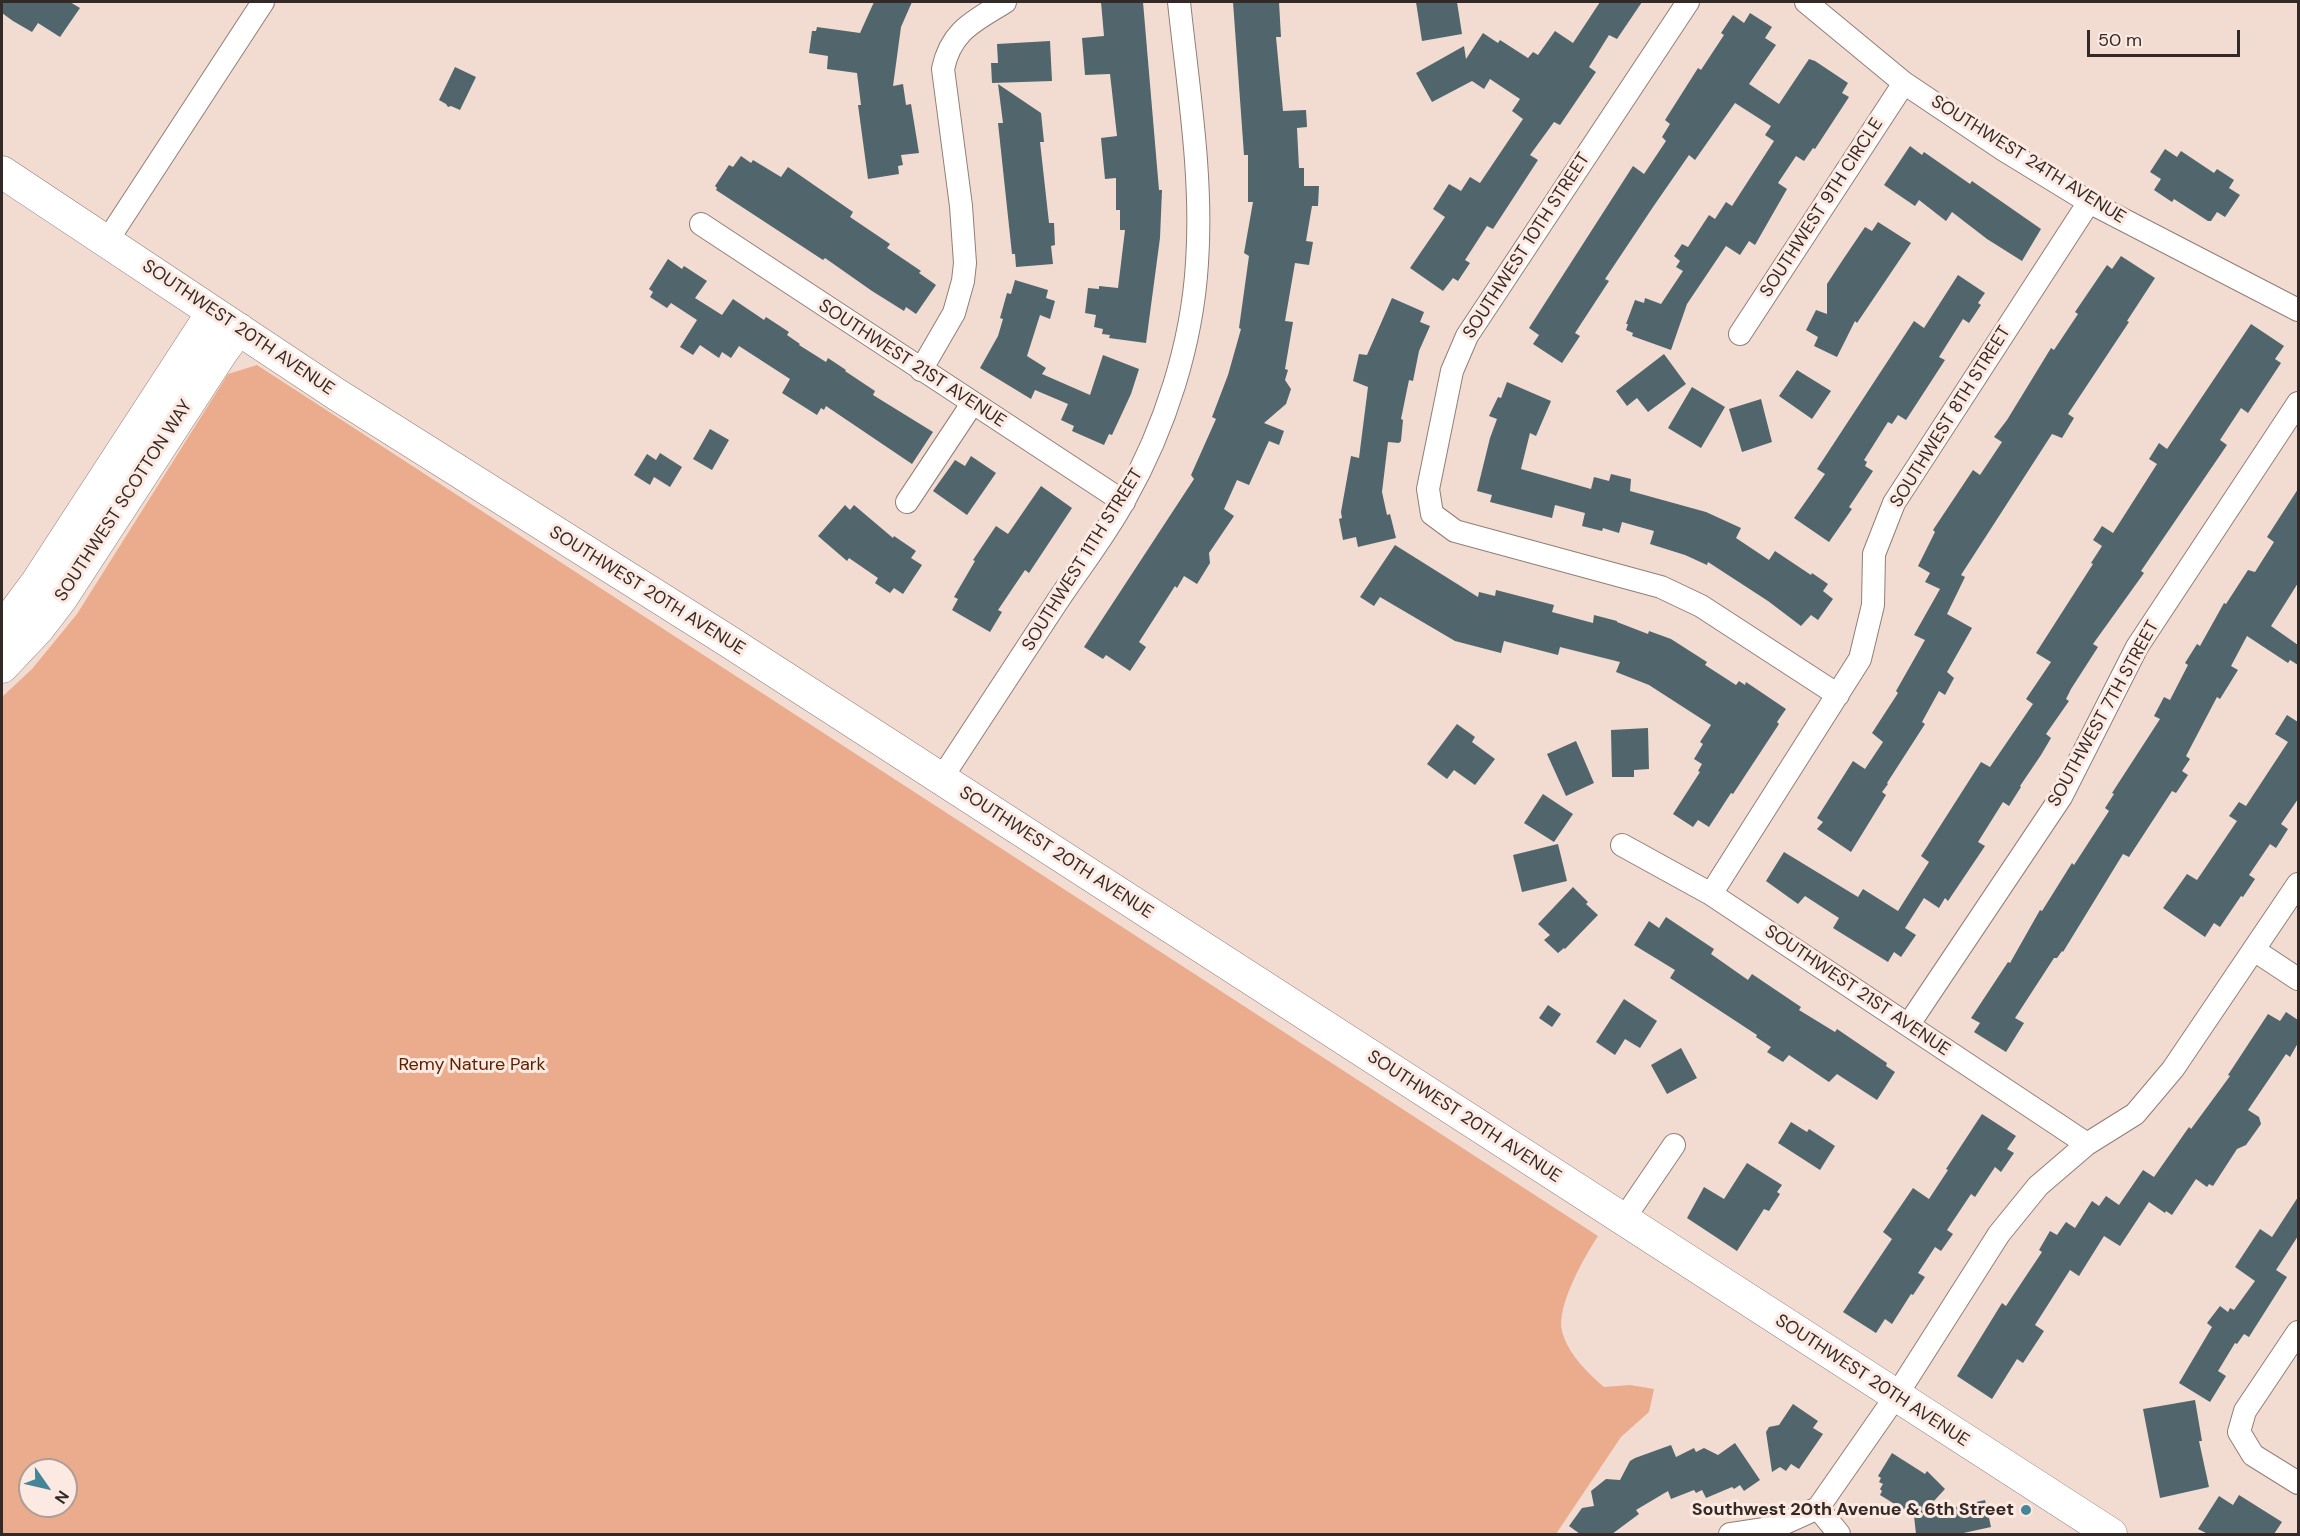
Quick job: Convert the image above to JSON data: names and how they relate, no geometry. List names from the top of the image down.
{
  "streets": {
    "street": [
      "SOUTHWEST 24TH AVENUE",
      "SOUTHWEST 9TH CIRCLE",
      "SOUTHWEST 10TH STREET",
      "SOUTHWEST 20TH AVENUE",
      "SOUTHWEST 21ST AVENUE",
      "SOUTHWEST 8TH STREET",
      "SOUTHWEST SCOTTON WAY",
      "SOUTHWEST 11TH STREET",
      "SOUTHWEST 7TH STREET"
    ]
  },
  "crossings": [
    ["SOUTHWEST 24TH AVENUE", "SOUTHWEST 9TH CIRCLE"],
    ["SOUTHWEST 24TH AVENUE", "SOUTHWEST 8TH STREET"],
    ["SOUTHWEST 10TH STREET", "SOUTHWEST 8TH STREET"],
    ["SOUTHWEST 20TH AVENUE", "SOUTHWEST SCOTTON WAY"],
    ["SOUTHWEST 20TH AVENUE", "SOUTHWEST 11TH STREET"],
    ["SOUTHWEST 21ST AVENUE", "SOUTHWEST 8TH STREET"],
    ["SOUTHWEST 21ST AVENUE", "SOUTHWEST 11TH STREET"],
    ["SOUTHWEST 21ST AVENUE", "SOUTHWEST 7TH STREET"]
  ],
  "parks": ["Remy Nature Park"],
  "places": ["Southwest 20th Avenue & 6th Street"],
  "scale_bar": "50 m",
  "north": "bottom right"
}
